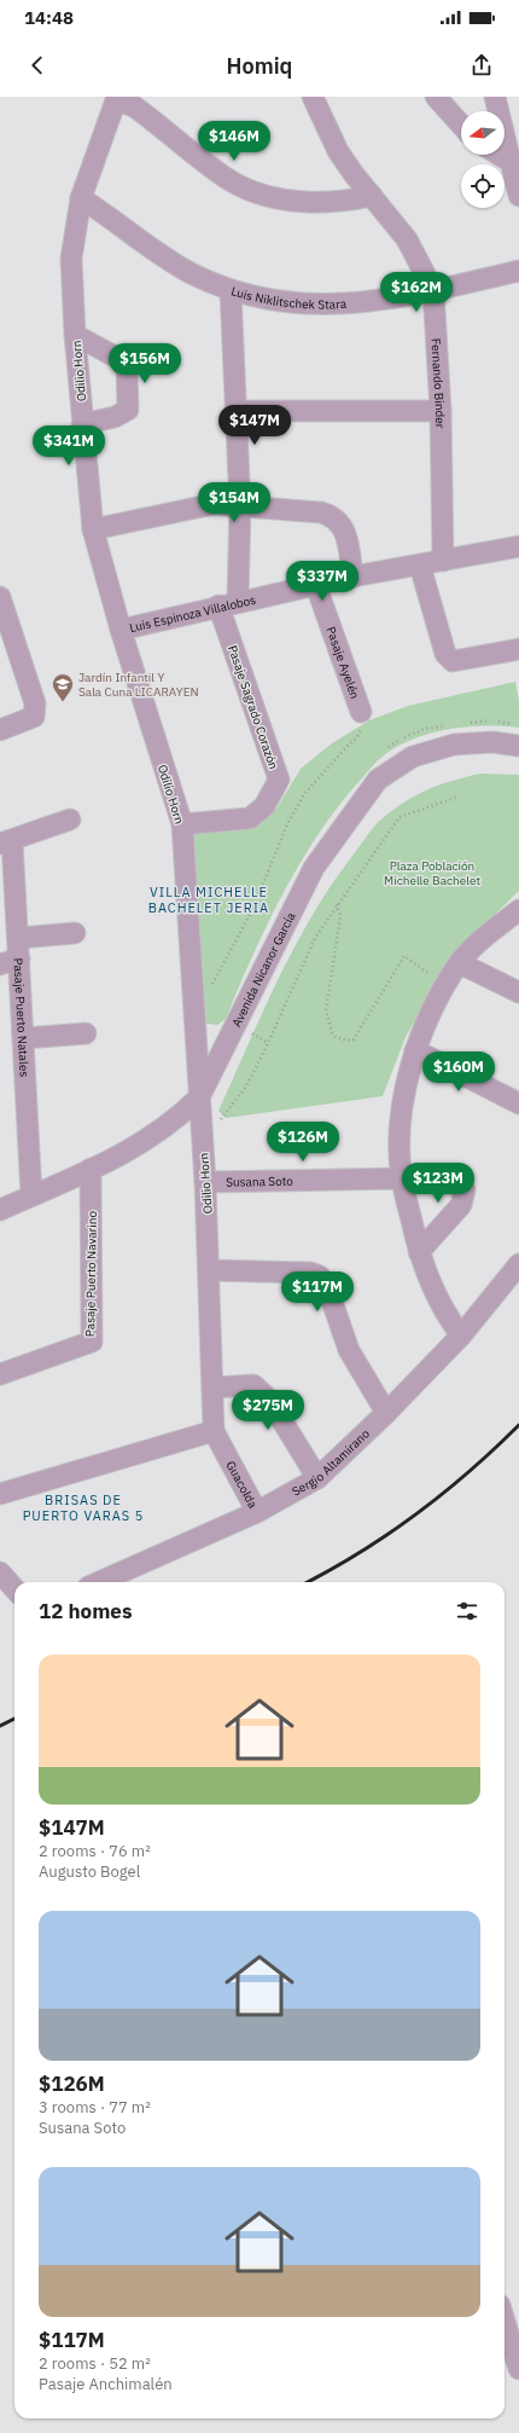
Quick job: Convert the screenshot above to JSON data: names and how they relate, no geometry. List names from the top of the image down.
{
  "streets": {
    "street": [
      "Luis Niklitschek Stara",
      "Odilio Horn",
      "Fernando Binder",
      "Luis Espinoza Villalobos",
      "Pasaje Ayelén",
      "Pasaje Sagrado Corazón",
      "Avenida Nicanor García",
      "Pasaje Puerto Natales",
      "Susana Soto",
      "Pasaje Puerto Navarino",
      "Sergio Altamirano",
      "Guacolda"
    ]
  },
  "crossings": [
    ["Luis Niklitschek Stara", "Odilio Horn"],
    ["Luis Niklitschek Stara", "Fernando Binder"],
    ["Odilio Horn", "Luis Espinoza Villalobos"],
    ["Odilio Horn", "Pasaje Sagrado Corazón"],
    ["Odilio Horn", "Avenida Nicanor García"],
    ["Odilio Horn", "Susana Soto"],
    ["Odilio Horn", "Guacolda"],
    ["Fernando Binder", "Luis Espinoza Villalobos"],
    ["Luis Espinoza Villalobos", "Pasaje Ayelén"],
    ["Luis Espinoza Villalobos", "Pasaje Sagrado Corazón"],
    ["Avenida Nicanor García", "Pasaje Puerto Natales"],
    ["Avenida Nicanor García", "Pasaje Puerto Navarino"],
    ["Sergio Altamirano", "Guacolda"]
  ],
  "districts": ["VILLA MICHELLE BACHELET JERIA", "BRISAS DE PUERTO VARAS 5"],
  "parks": ["Plaza Población Michelle Bachelet"],
  "places": {
    "school or university": ["Jardín Infantil Y Sala Cuna LICARAYEN"]
  },
  "north": "left",
  "page": {
    "status": "14:48",
    "header": "Homiq",
    "price": [
      "$146M",
      "$162M",
      "$156M",
      "$147M",
      "$341M",
      "$154M",
      "$337M",
      "$160M",
      "$126M",
      "$123M",
      "$117M",
      "$275M"
    ],
    "heading": "12 homes",
    "list": [
      {
        "name": "$147M",
        "note": "2 rooms · 76 m² · Augusto Bogel"
      },
      {
        "name": "$126M",
        "note": "3 rooms · 77 m² · Susana Soto"
      },
      {
        "name": "$117M",
        "note": "2 rooms · 52 m² · Pasaje Anchimalén"
      }
    ]
  }
}
